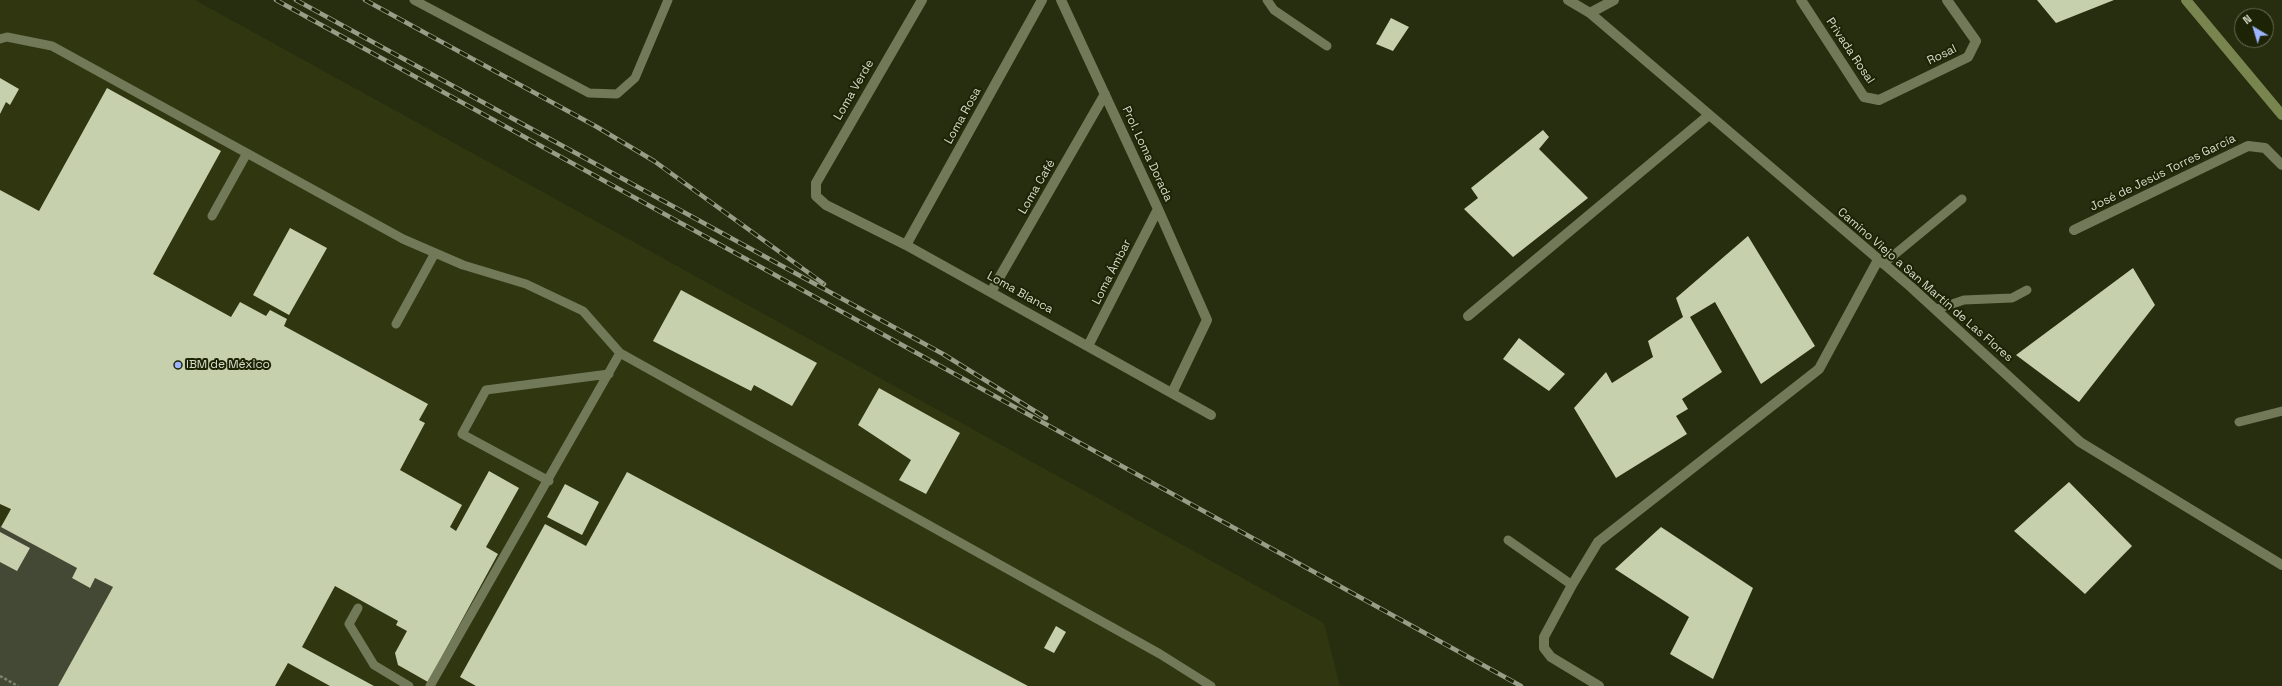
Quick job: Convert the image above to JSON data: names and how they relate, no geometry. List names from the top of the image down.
{
  "streets": {
    "street": [
      "Privada Rosal",
      "Rosal",
      "Loma Verde",
      "Loma Rosa",
      "Prol. Loma Dorada",
      "José de Jesús Torres García",
      "Loma Café",
      "Loma Ámbar",
      "Camino Viejo a San Martín de Las Flores",
      "Loma Blanca"
    ]
  },
  "crossings": [
    ["Privada Rosal", "Rosal"],
    ["Loma Verde", "Loma Blanca"],
    ["Loma Rosa", "Loma Blanca"],
    ["Prol. Loma Dorada", "Loma Café"],
    ["Prol. Loma Dorada", "Loma Ámbar"],
    ["Prol. Loma Dorada", "Loma Blanca"],
    ["Loma Café", "Loma Blanca"],
    ["Loma Ámbar", "Loma Blanca"]
  ],
  "places": ["IBM de México"],
  "north": "top left"
}
